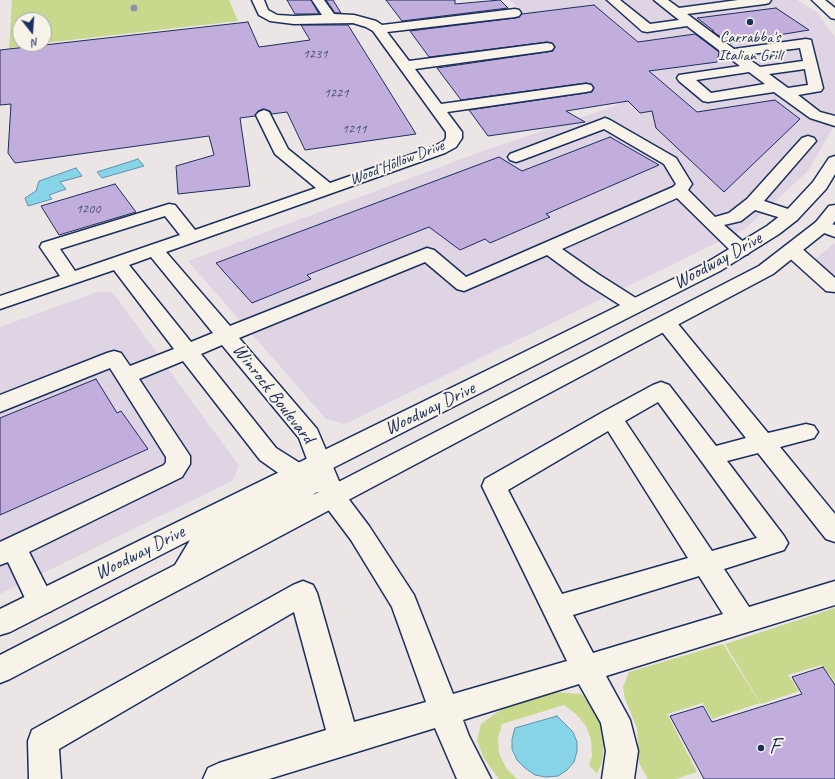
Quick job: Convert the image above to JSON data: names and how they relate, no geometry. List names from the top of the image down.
{
  "streets": {
    "main road": ["Wood Hollow Drive", "Woodway Drive", "Winrock Boulevard"]
  },
  "crossings": [
    ["Wood Hollow Drive", "Winrock Boulevard"],
    ["Woodway Drive", "Winrock Boulevard"]
  ],
  "places": ["Carrabba's Italian Grill", "F"],
  "house_numbers": [
    "1231",
    "1221",
    "1211",
    "1200"
  ],
  "north": "bottom"
}
